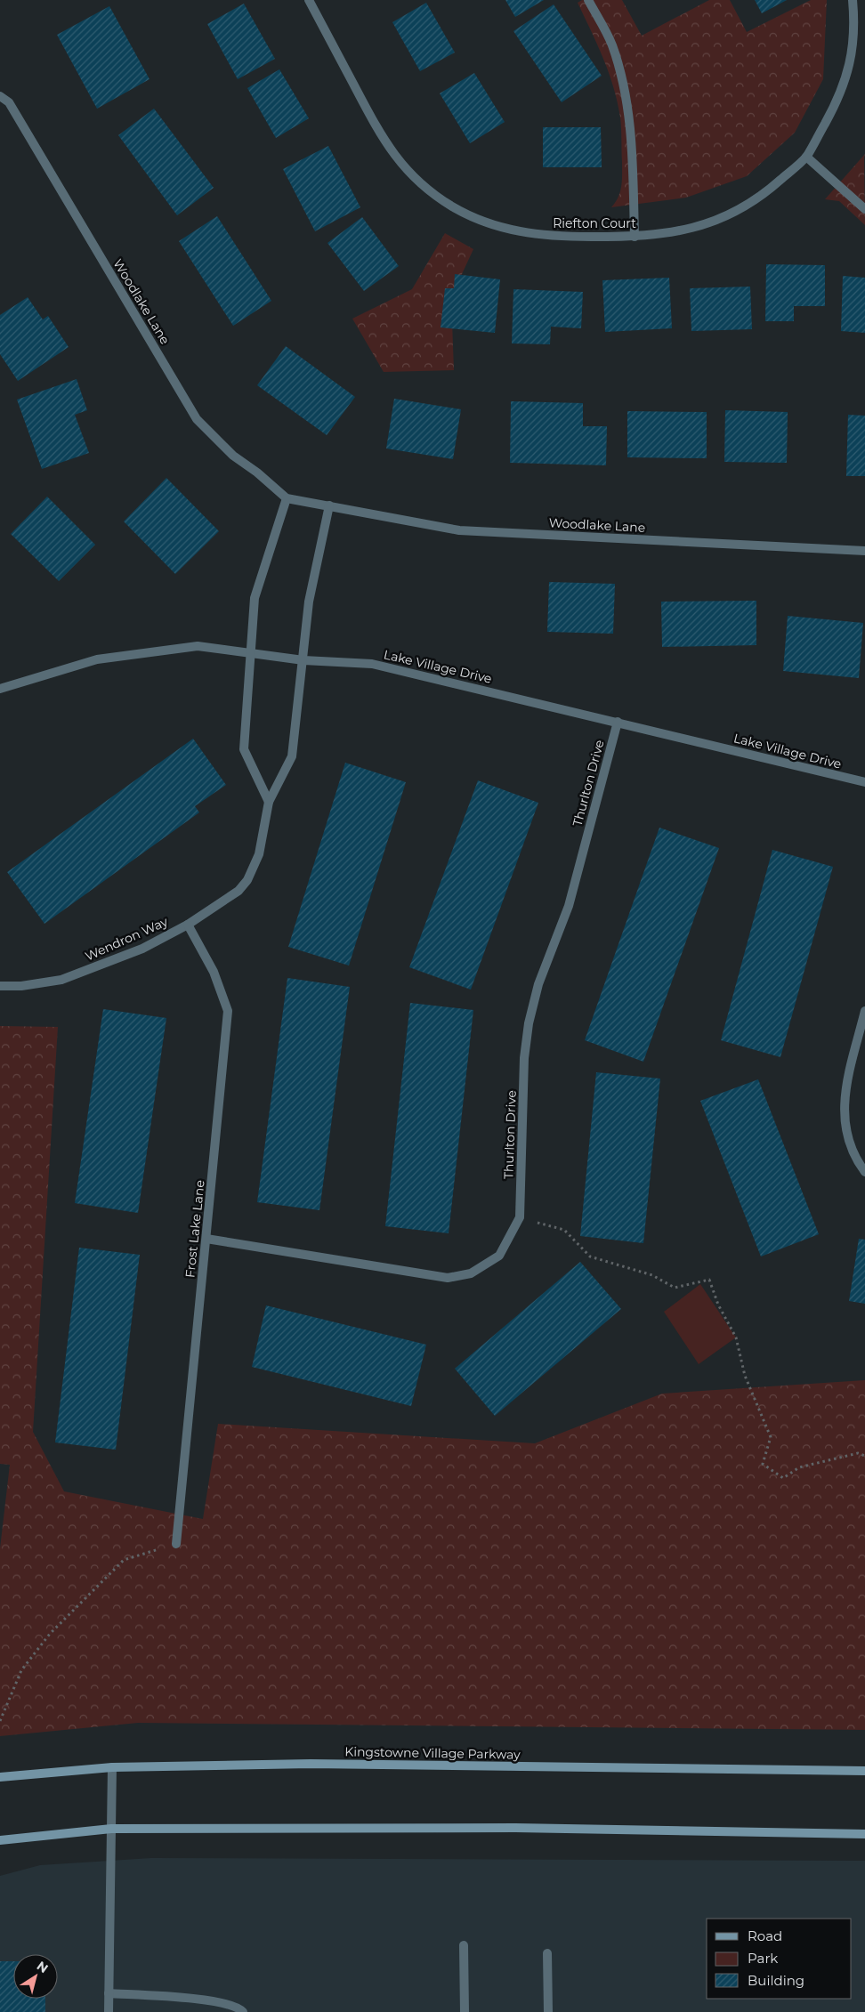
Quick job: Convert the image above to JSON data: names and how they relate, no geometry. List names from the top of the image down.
{
  "streets": {
    "street": [
      "Riefton Court",
      "Woodlake Lane",
      "Lake Village Drive",
      "Thurlton Drive",
      "Wendron Way",
      "Frost Lake Lane",
      "Kingstowne Village Parkway"
    ]
  },
  "crossings": [
    ["Lake Village Drive", "Thurlton Drive"],
    ["Lake Village Drive", "Wendron Way"],
    ["Thurlton Drive", "Frost Lake Lane"],
    ["Wendron Way", "Frost Lake Lane"]
  ],
  "legend": ["Road", "Park", "Building"],
  "north": "top right"
}
